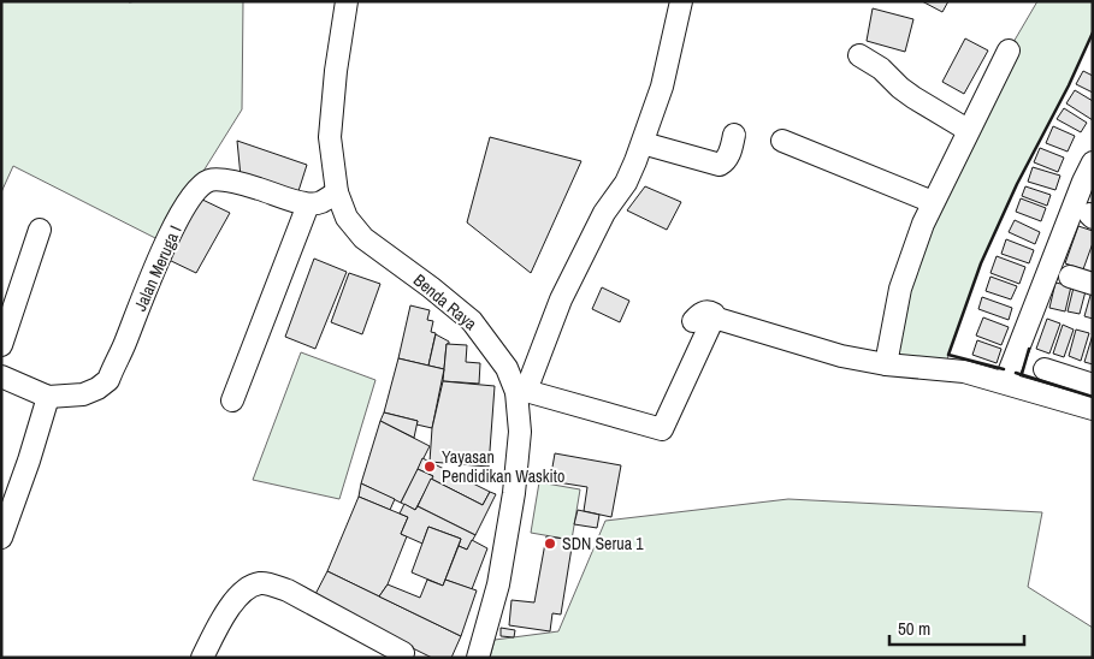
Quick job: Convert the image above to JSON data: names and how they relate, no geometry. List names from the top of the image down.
{
  "streets": {
    "street": ["Jalan Meruga I", "Benda Raya"]
  },
  "places": ["Yayasan Pendidikan Waskito", "SDN Serua 1"],
  "scale_bar": "50 m"
}
